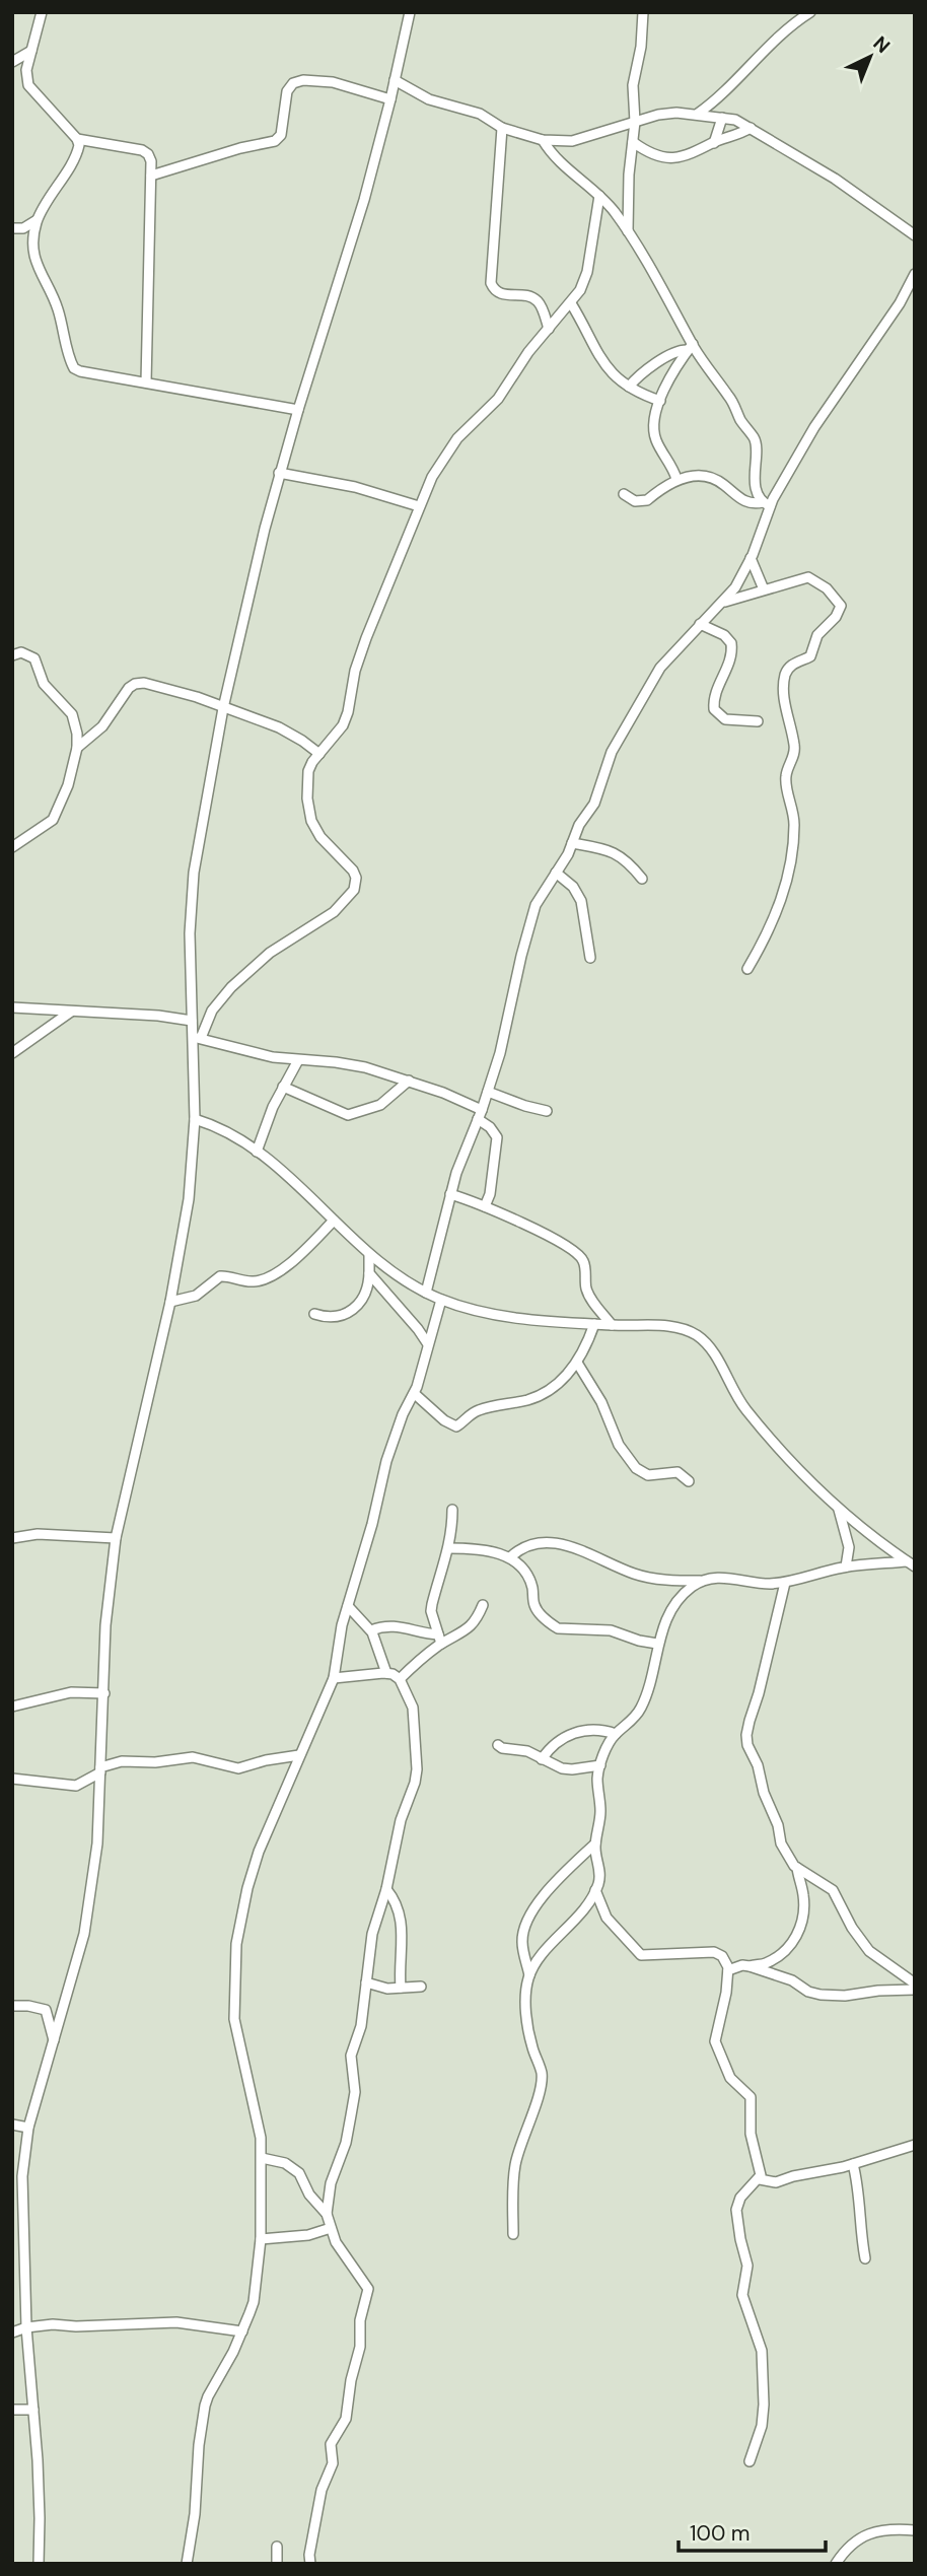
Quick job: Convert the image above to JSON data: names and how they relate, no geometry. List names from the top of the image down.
{
  "scale_bar": "100 m",
  "north": "top right"
}
